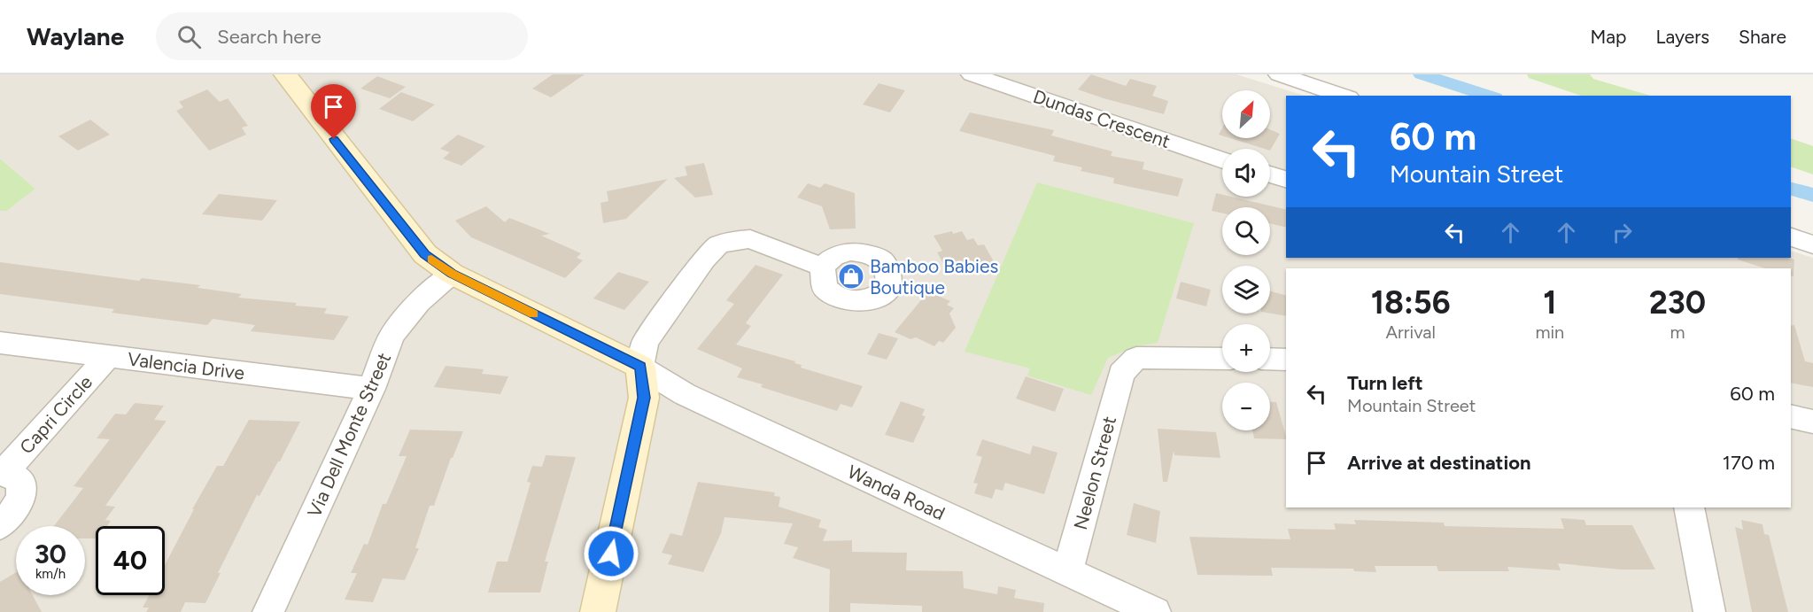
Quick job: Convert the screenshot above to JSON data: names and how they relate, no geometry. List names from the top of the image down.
{
  "streets": {
    "street": [
      "Dundas Crescent",
      "Valencia Drive",
      "Capri Circle",
      "Via Dell Monte Street",
      "Neelon Street",
      "Wanda Road"
    ]
  },
  "crossings": [
    ["Valencia Drive", "Capri Circle"],
    ["Valencia Drive", "Via Dell Monte Street"],
    ["Neelon Street", "Wanda Road"]
  ],
  "places": {
    "shop": ["Bamboo Babies Boutique"]
  },
  "north": "top right",
  "page": {
    "header": "Waylane",
    "search": "Search here",
    "nav": ["Map", "Layers", "Share"],
    "map_buttons": ["+", "−"],
    "turn": ["60 m", "Mountain Street"],
    "eta": [
      "18:56",
      "Arrival",
      "1",
      "min",
      "230",
      "m"
    ],
    "list": [
      {
        "name": "Turn left",
        "note": "Mountain Street",
        "value": "60 m"
      },
      {
        "name": "Arrive at destination",
        "value": "170 m"
      }
    ],
    "speed": "30 km/h",
    "limit": "40"
  }
}
